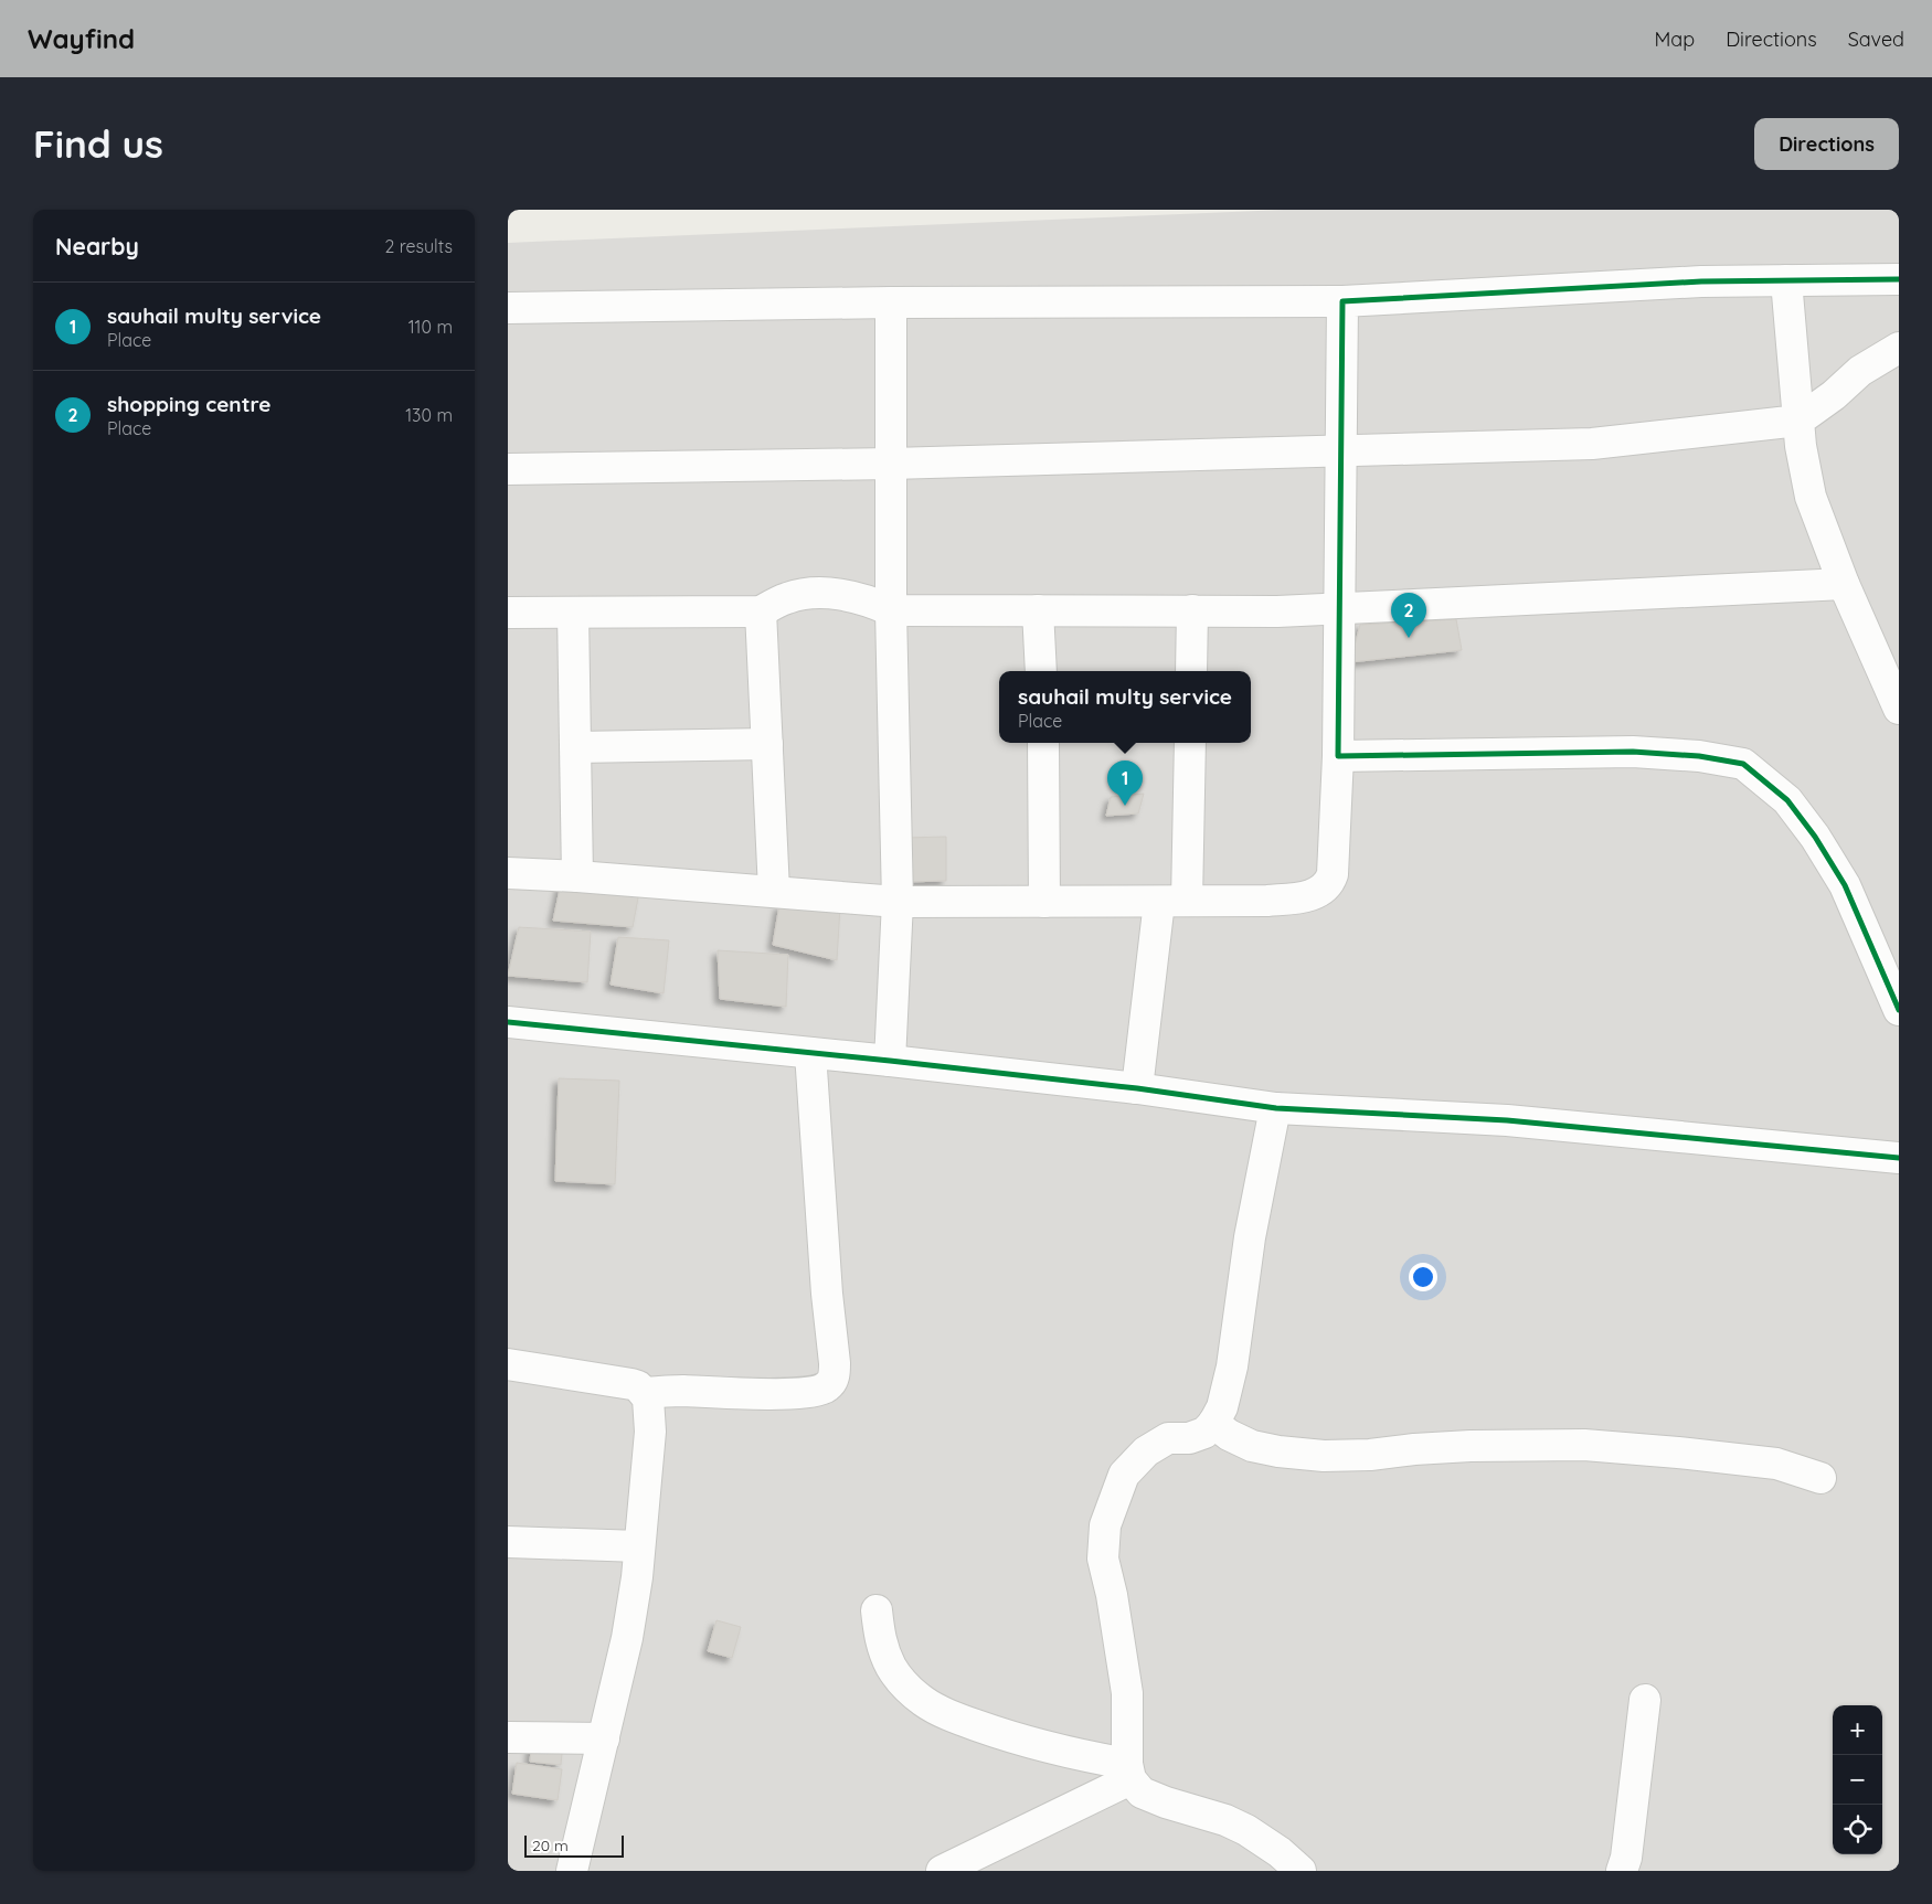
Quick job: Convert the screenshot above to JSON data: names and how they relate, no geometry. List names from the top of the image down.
{
  "scale_bar": "20 m",
  "page": {
    "header": "Wayfind",
    "nav": ["Map", "Directions", "Saved"],
    "buttons": "Directions",
    "title": "Find us",
    "heading": ["Nearby", "2 results"],
    "list": [
      {
        "mark": "1",
        "name": "sauhail multy service",
        "note": "Place",
        "value": "110 m"
      },
      {
        "mark": "2",
        "name": "shopping centre",
        "note": "Place",
        "value": "130 m"
      }
    ],
    "pins": ["2", "1"],
    "popup": ["sauhail multy service", "Place"],
    "map_buttons": ["+", "−"],
    "scale": "20 m"
  }
}
